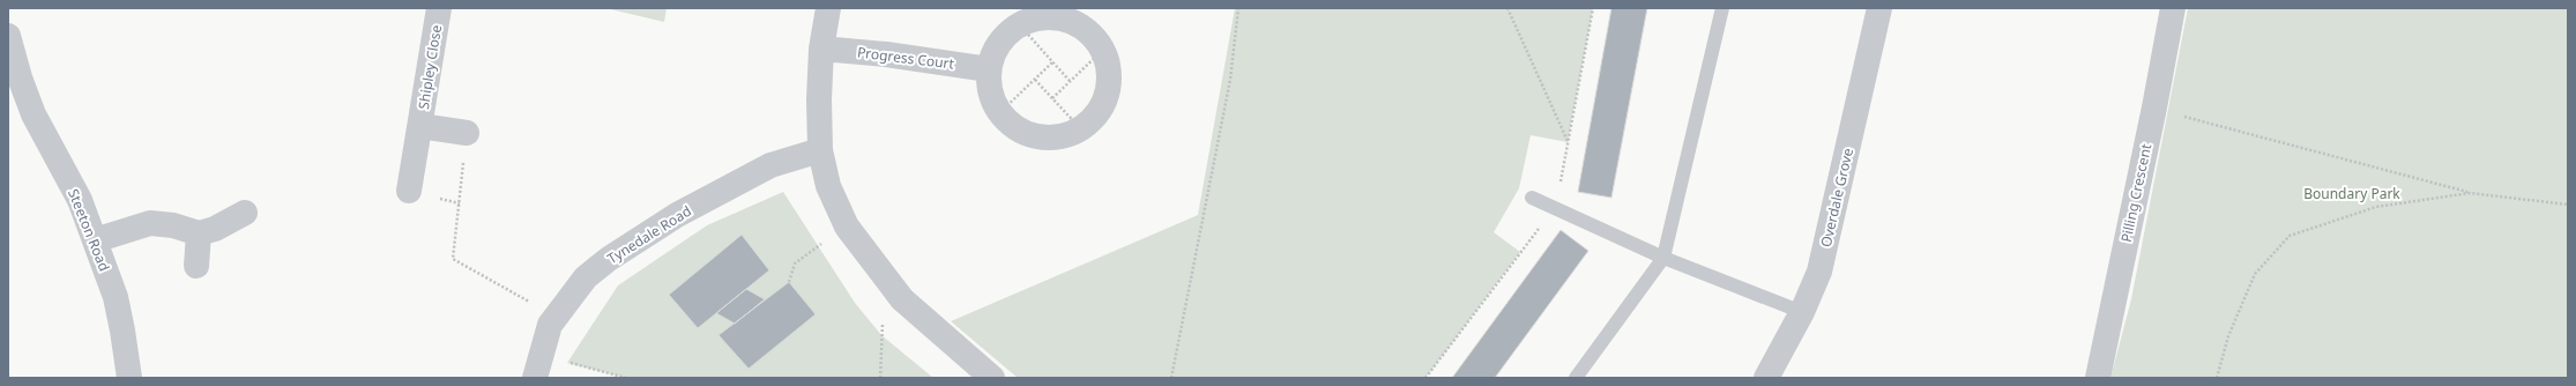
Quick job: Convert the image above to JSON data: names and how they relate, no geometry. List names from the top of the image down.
{
  "streets": {
    "street": [
      "Progress Court",
      "Shipley Close",
      "Pilling Crescent",
      "Overdale Grove",
      "Steeton Road",
      "Tynedale Road"
    ]
  },
  "parks": ["Boundary Park"]
}
